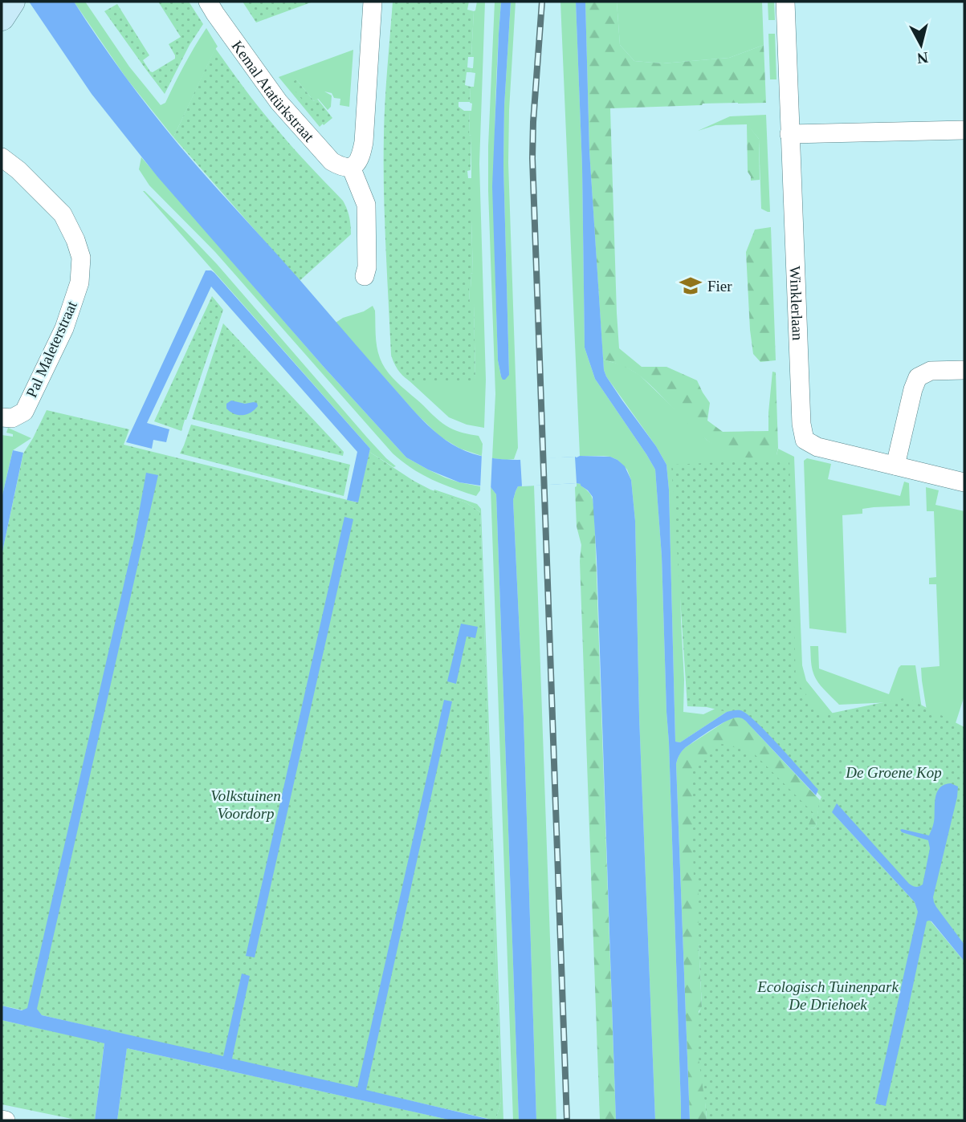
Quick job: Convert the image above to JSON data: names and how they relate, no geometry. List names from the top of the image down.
{
  "streets": {
    "street": ["Kemal Atatürkstraat", "Winklerlaan", "Pal Maleterstraat"]
  },
  "parks": ["De Groene Kop", "Volkstuinen Voordorp", "Ecologisch Tuinenpark De Driehoek"],
  "places": {
    "school or university": ["Fier"]
  },
  "north": "bottom"
}
